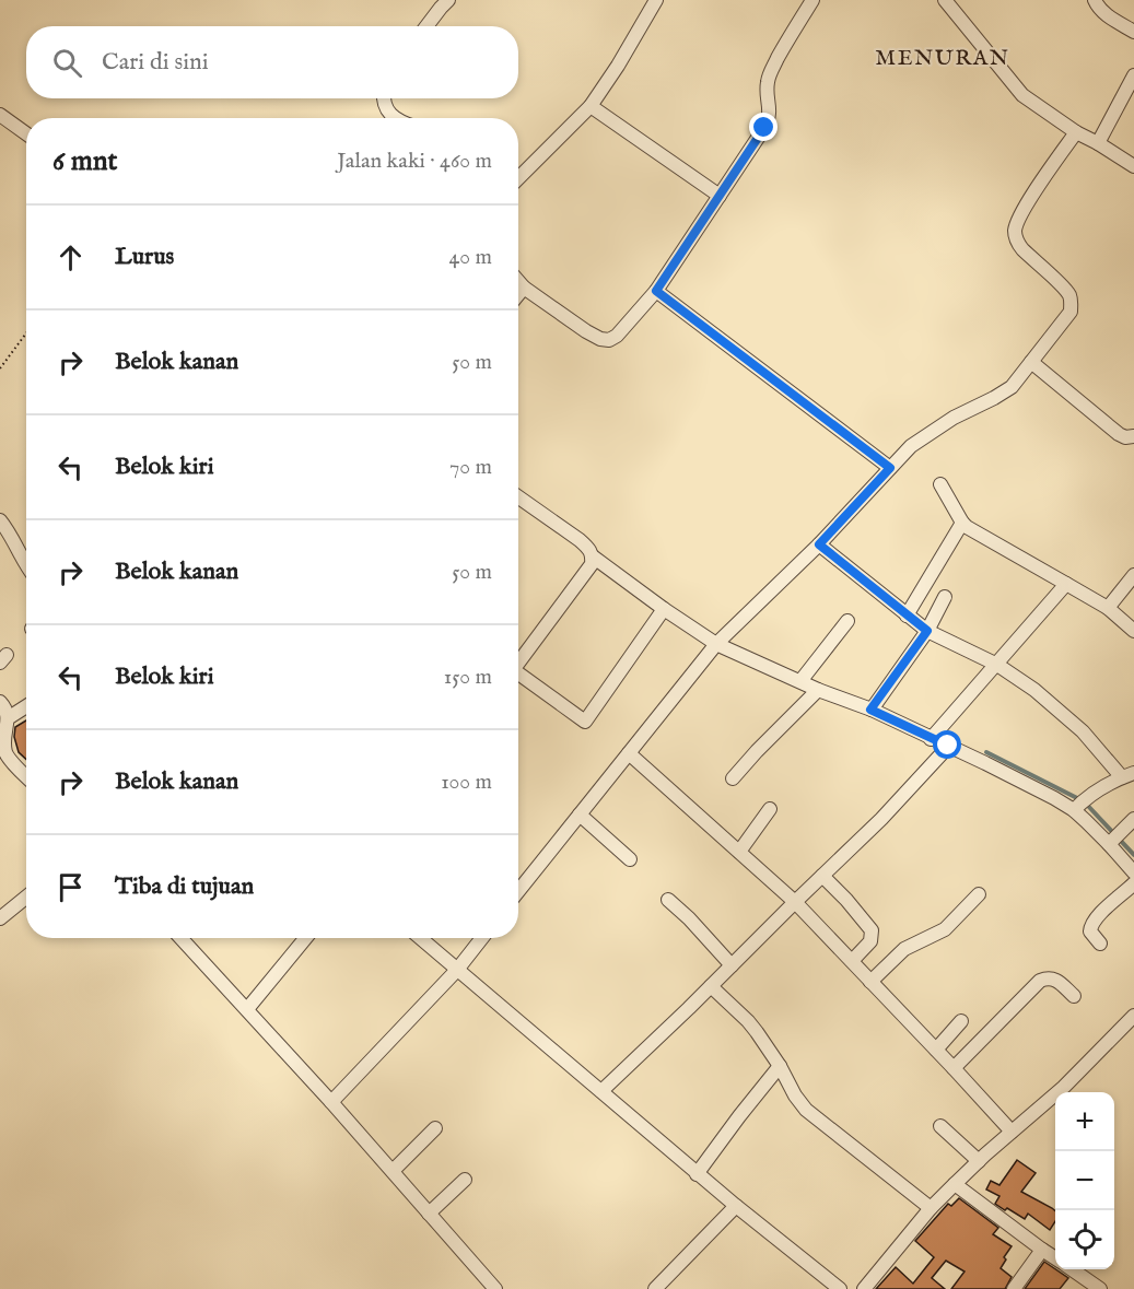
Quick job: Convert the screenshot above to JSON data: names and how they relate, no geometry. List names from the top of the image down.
{
  "districts": ["MENURAN"],
  "page": {
    "search": "Cari di sini",
    "heading": ["6 mnt", "Jalan kaki · 460 m"],
    "list": [
      ["Lurus", "40 m"],
      ["Belok kanan", "50 m"],
      ["Belok kiri", "70 m"],
      ["Belok kanan", "50 m"],
      ["Belok kiri", "150 m"],
      ["Belok kanan", "100 m"],
      "Tiba di tujuan"
    ],
    "map_buttons": ["+", "−"]
  }
}
